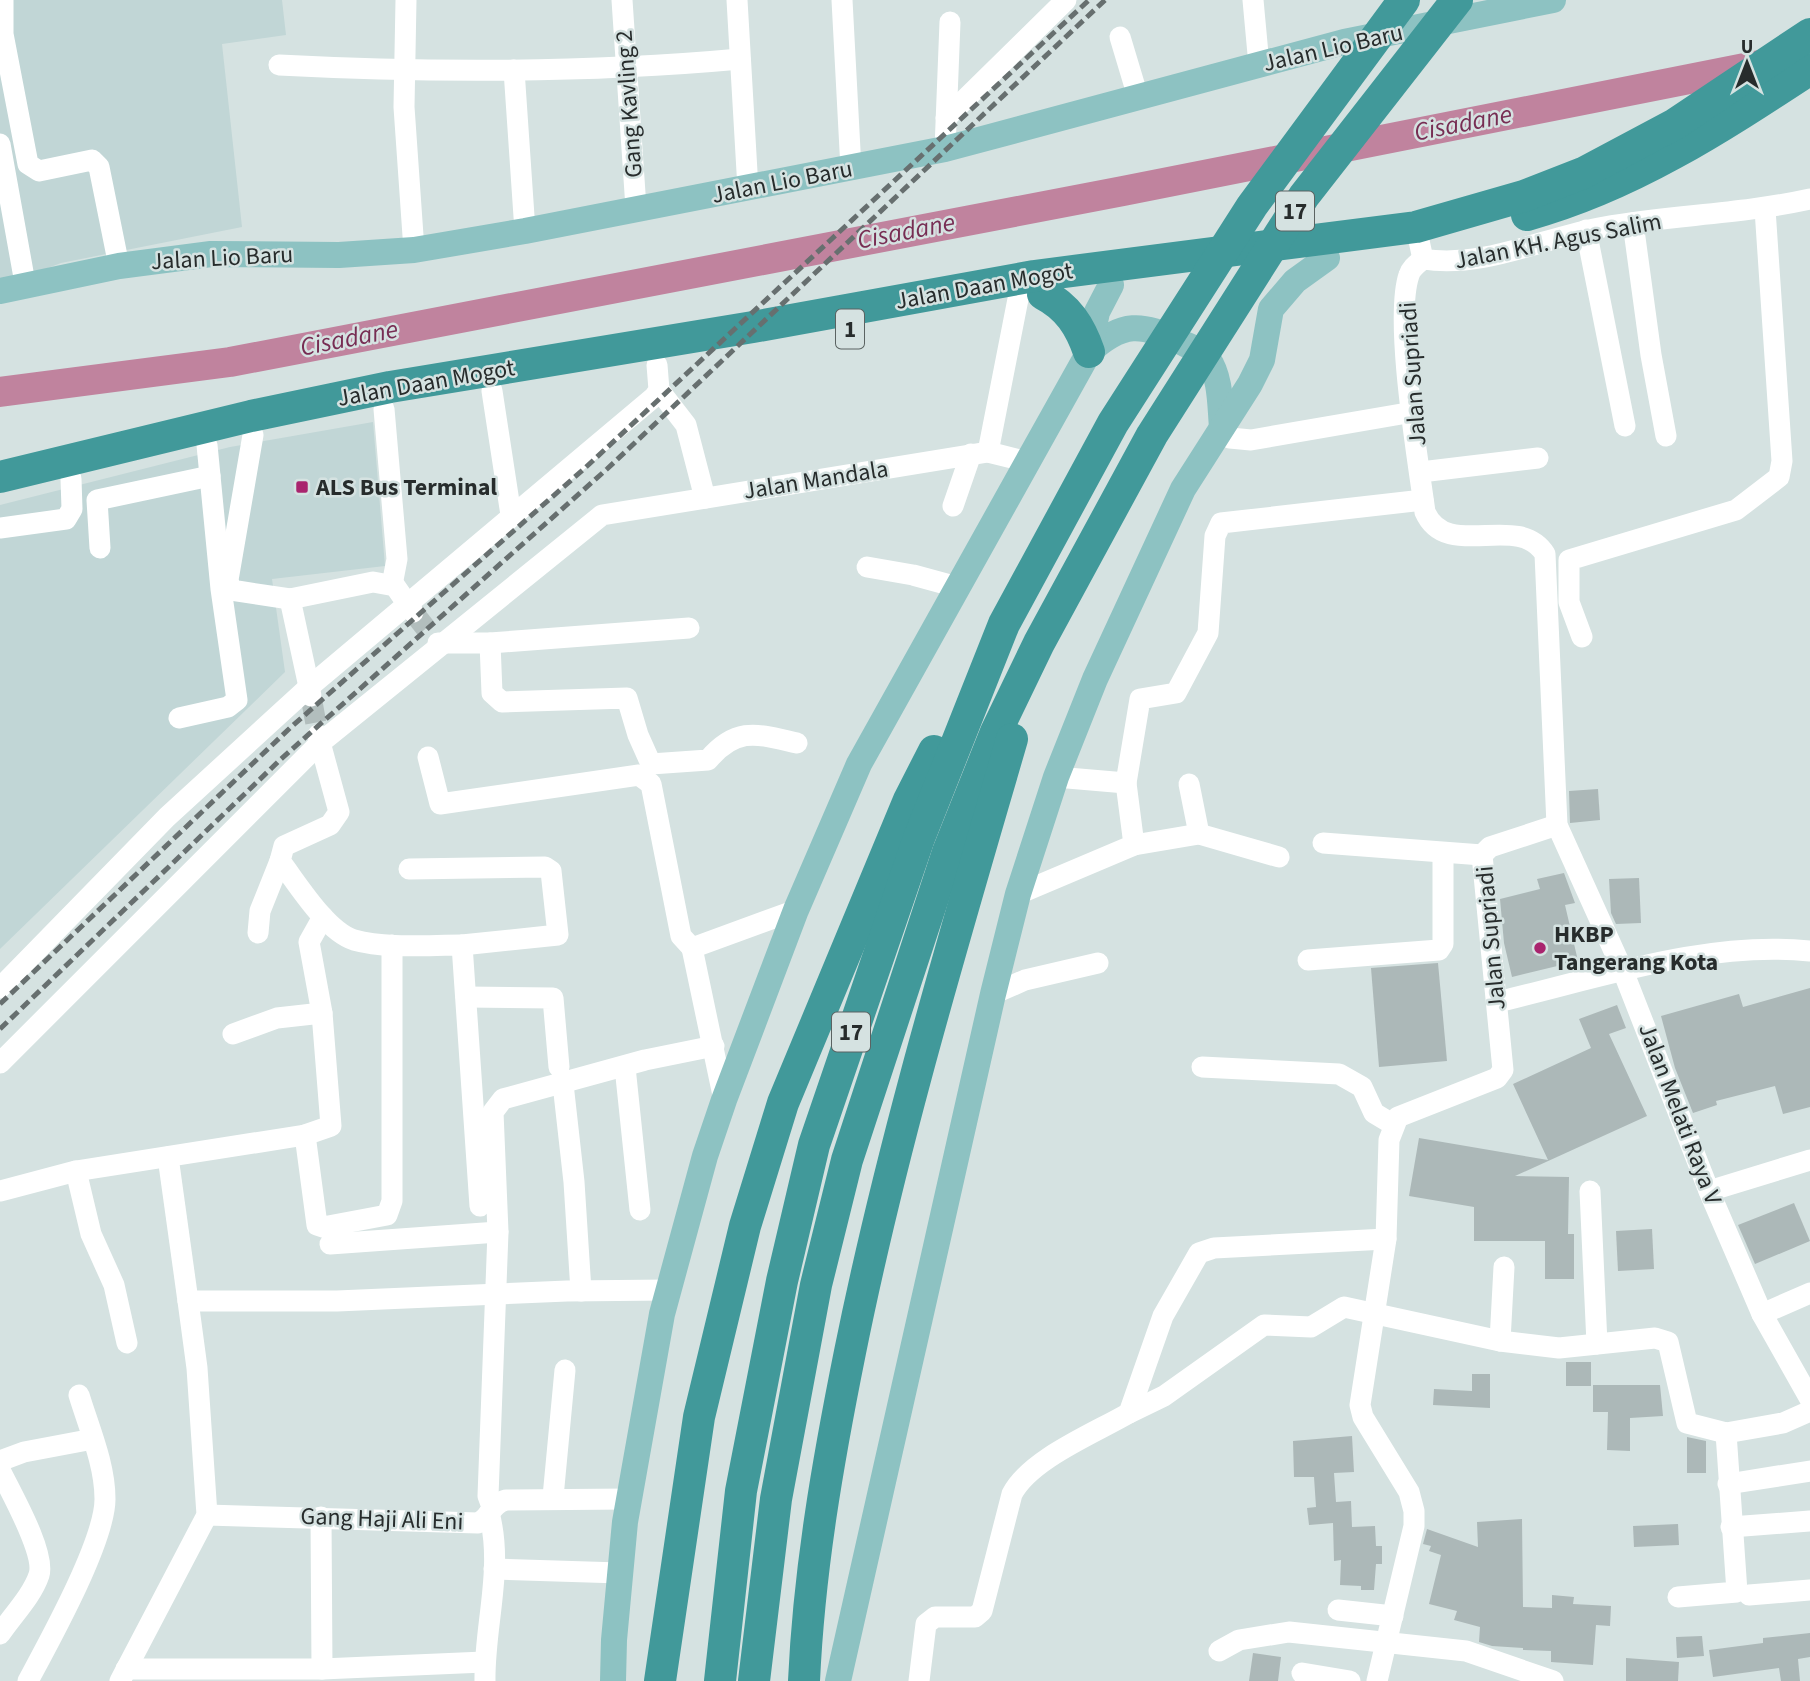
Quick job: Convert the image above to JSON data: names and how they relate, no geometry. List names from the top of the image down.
{
  "streets": {
    "highway": ["17", "Jalan Daan Mogot", "1"],
    "main road": ["Jalan Lio Baru"],
    "street": [
      "Gang Kavling 2",
      "Jalan KH. Agus Salim",
      "Jalan Supriadi",
      "Jalan Mandala",
      "Jalan Melati Raya V",
      "Gang Haji Ali Eni"
    ]
  },
  "crossings": [
    ["Jalan Lio Baru", "Gang Kavling 2"],
    ["Jalan KH. Agus Salim", "Jalan Daan Mogot"],
    ["Jalan KH. Agus Salim", "Jalan Supriadi"],
    ["Jalan Daan Mogot", "Jalan Supriadi"],
    ["Jalan Supriadi", "Jalan Melati Raya V"]
  ],
  "water": ["Cisadane"],
  "places": {
    "transit": ["ALS Bus Terminal"],
    "other": ["HKBP Tangerang Kota"]
  },
  "north": "top"
}
